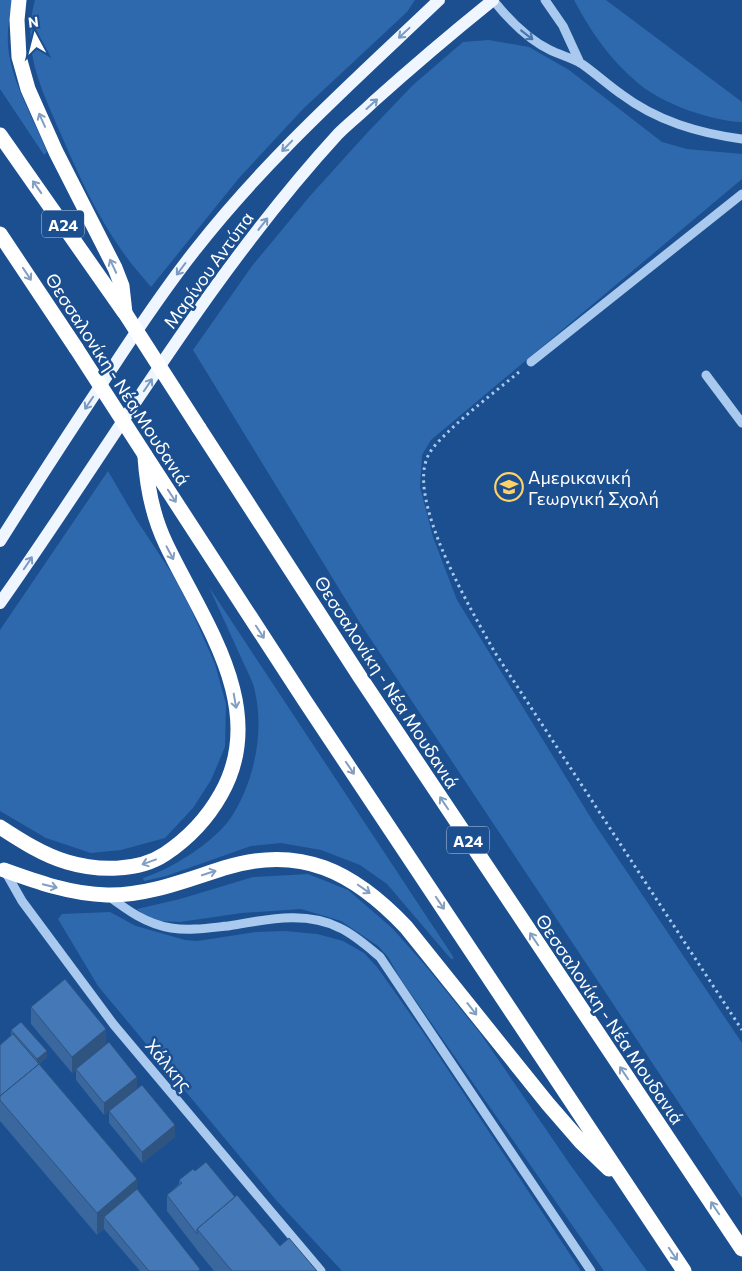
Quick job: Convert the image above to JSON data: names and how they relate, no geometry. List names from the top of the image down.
{
  "streets": {
    "highway": ["Α24", "Θεσσαλονίκη - Νέα Μουδανιά"],
    "main road": ["Μαρίνου Αντύπα"],
    "street": ["Χάλκης"]
  },
  "places": {
    "school or university": ["Αμερικανική Γεωργική Σχολή"]
  },
  "north": "top"
}
